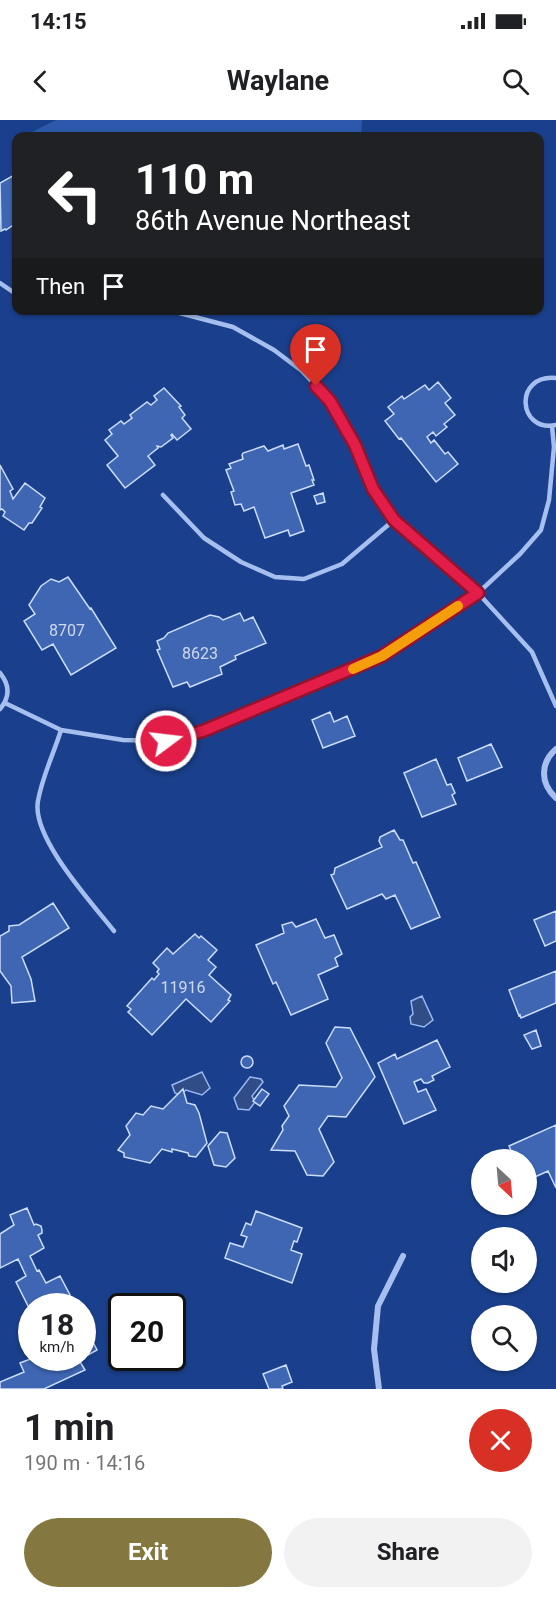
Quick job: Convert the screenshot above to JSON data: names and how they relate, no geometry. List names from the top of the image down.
{
  "house_numbers": ["8707", "8623", "11916"],
  "north": "bottom right",
  "page": {
    "status": "14:15",
    "header": "Waylane",
    "turn": ["110 m", "86th Avenue Northeast"],
    "then": "Then",
    "speed": "18 km/h",
    "limit": "20",
    "heading": ["1 min", "190 m · 14:16"],
    "buttons": ["Exit", "Share"]
  }
}
